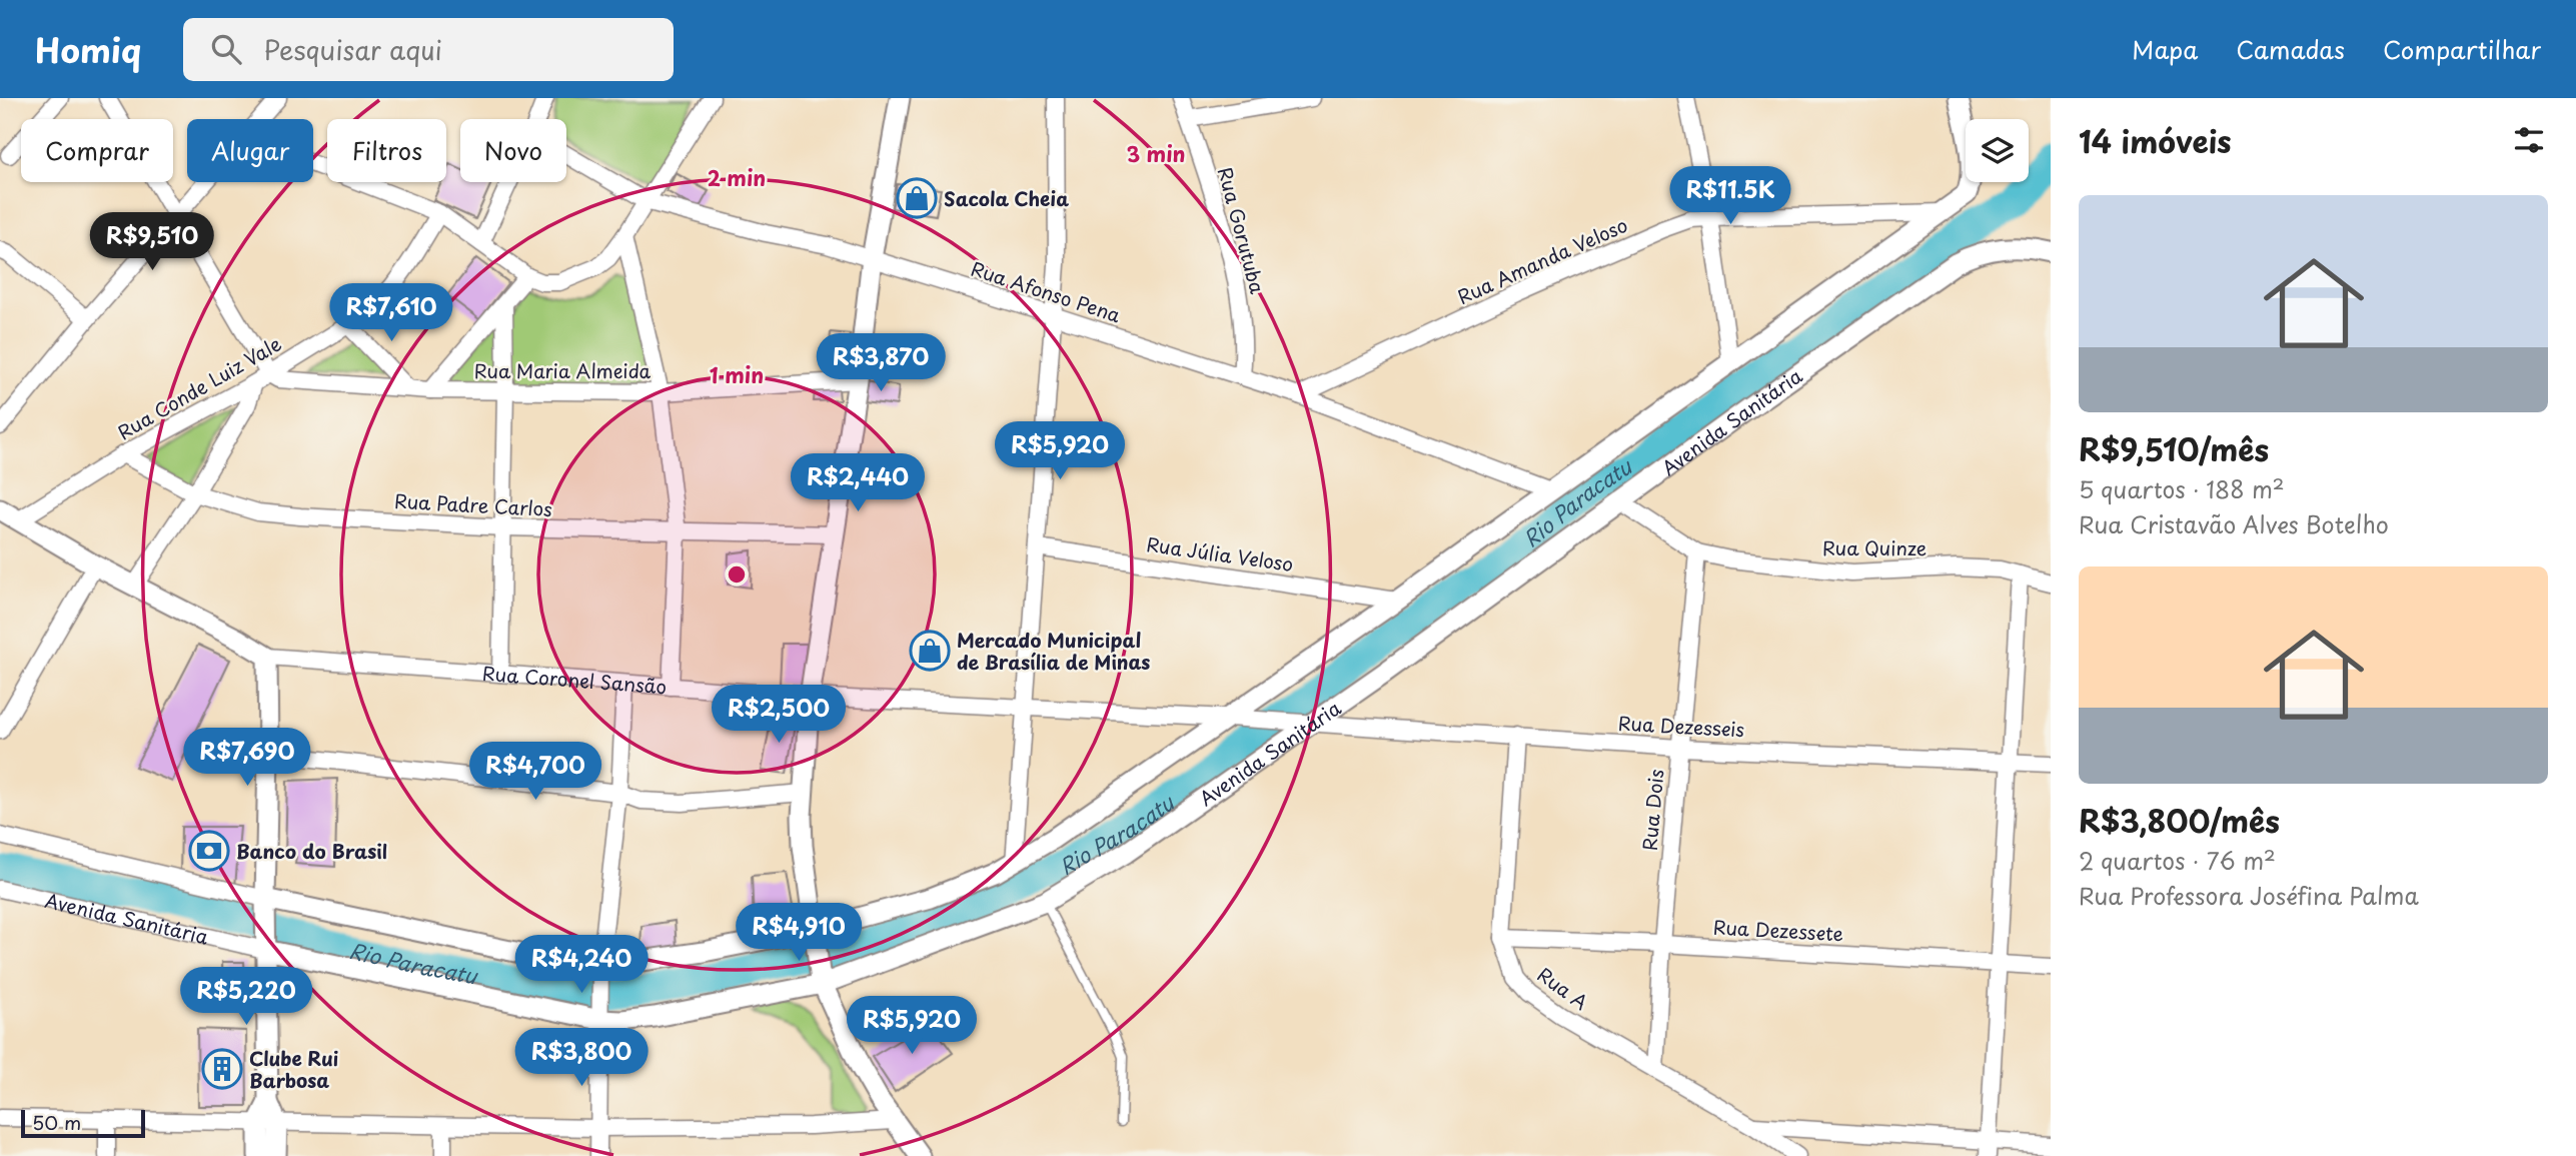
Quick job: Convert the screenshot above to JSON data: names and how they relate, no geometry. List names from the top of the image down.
{
  "streets": {
    "street": [
      "Rua Gorutuba",
      "Rua Amanda Veloso",
      "Rua Afonso Pena",
      "Rua Maria Almeida",
      "Rua Conde Luiz Vale",
      "Avenida Sanitária",
      "Rua Padre Carlos",
      "Rua Quinze",
      "Rua Júlia Veloso",
      "Rua Coronel Sansão",
      "Rua Dezesseis",
      "Rua Dois",
      "Rua Dezessete",
      "Rua A"
    ]
  },
  "crossings": [
    ["Rua Gorutuba", "Rua Afonso Pena"],
    ["Rua Amanda Veloso", "Rua Afonso Pena"],
    ["Rua Maria Almeida", "Rua Conde Luiz Vale"],
    ["Rua Conde Luiz Vale", "Rua Padre Carlos"],
    ["Rua Conde Luiz Vale", "Rua Coronel Sansão"],
    ["Avenida Sanitária", "Rua Coronel Sansão"],
    ["Avenida Sanitária", "Rua Dezesseis"],
    ["Rua Quinze", "Rua Dois"],
    ["Rua Coronel Sansão", "Rua Dezesseis"],
    ["Rua Dezesseis", "Rua Dois"],
    ["Rua Dezesseis", "Rua A"],
    ["Rua Dois", "Rua Dezessete"],
    ["Rua Dois", "Rua A"],
    ["Rua Dezessete", "Rua A"]
  ],
  "water": ["Rio Paracatu"],
  "places": {
    "shop": ["Sacola Cheia", "Mercado Municipal de Brasília de Minas"],
    "bank": ["Banco do Brasil"],
    "building": ["Clube Rui Barbosa"]
  },
  "scale_bar": "50 m",
  "page": {
    "header": "Homiq",
    "search": "Pesquisar aqui",
    "nav": ["Mapa", "Camadas", "Compartilhar"],
    "heading": "14 imóveis",
    "chip": [
      "Comprar",
      "Alugar",
      "Filtros",
      "Novo"
    ],
    "price": [
      "R$11.5K",
      "R$9,510",
      "R$7,610",
      "R$3,870",
      "R$5,920",
      "R$2,440",
      "R$2,500",
      "R$7,690",
      "R$4,700",
      "R$4,910",
      "R$4,240",
      "R$5,220",
      "R$5,920",
      "R$3,800"
    ],
    "list": [
      {
        "name": "R$9,510/mês",
        "note": "5 quartos · 188 m² · Rua Cristavão Alves Botelho"
      },
      {
        "name": "R$3,800/mês",
        "note": "2 quartos · 76 m² · Rua Professora Joséfina Palma"
      }
    ],
    "scale": "50 m"
  },
  "rings": ["3 min", "2 min", "1 min"]
}
